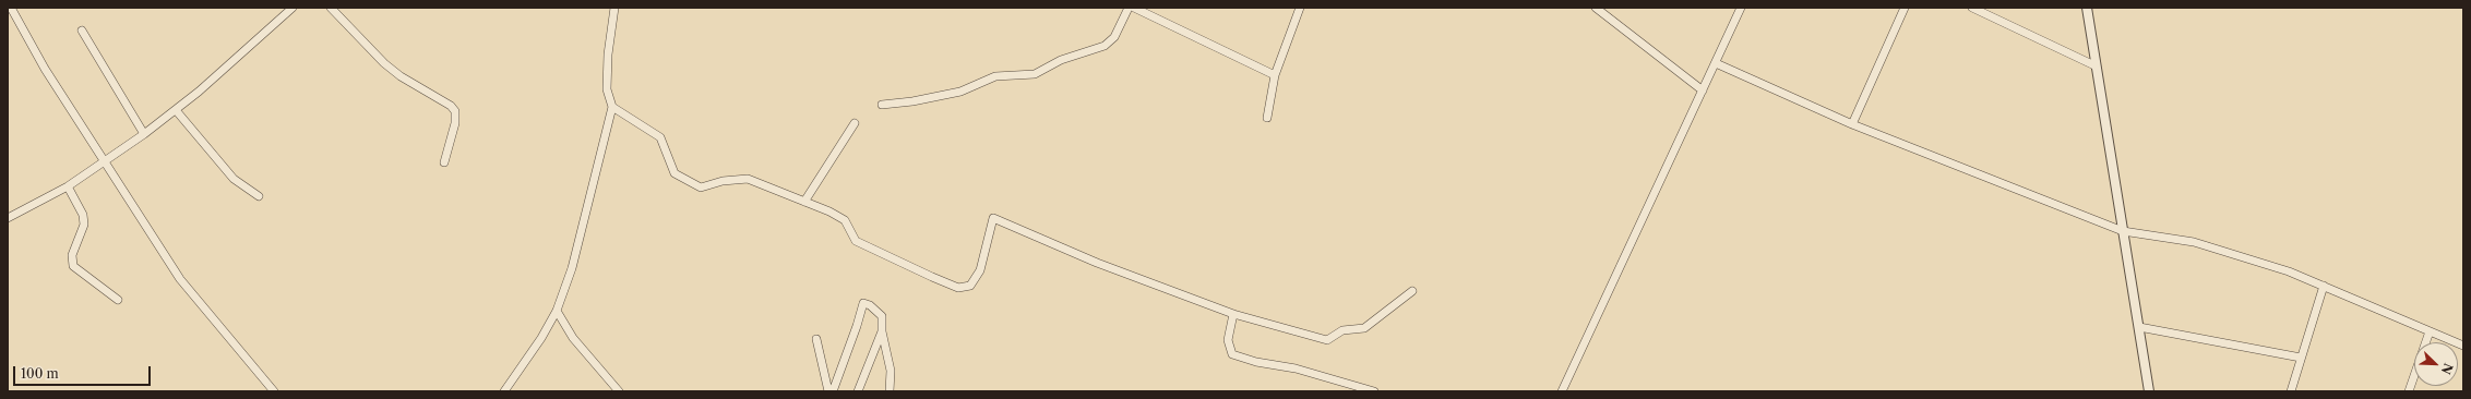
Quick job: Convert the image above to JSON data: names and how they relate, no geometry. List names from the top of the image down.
{
  "scale_bar": "100 m",
  "north": "bottom right"
}
